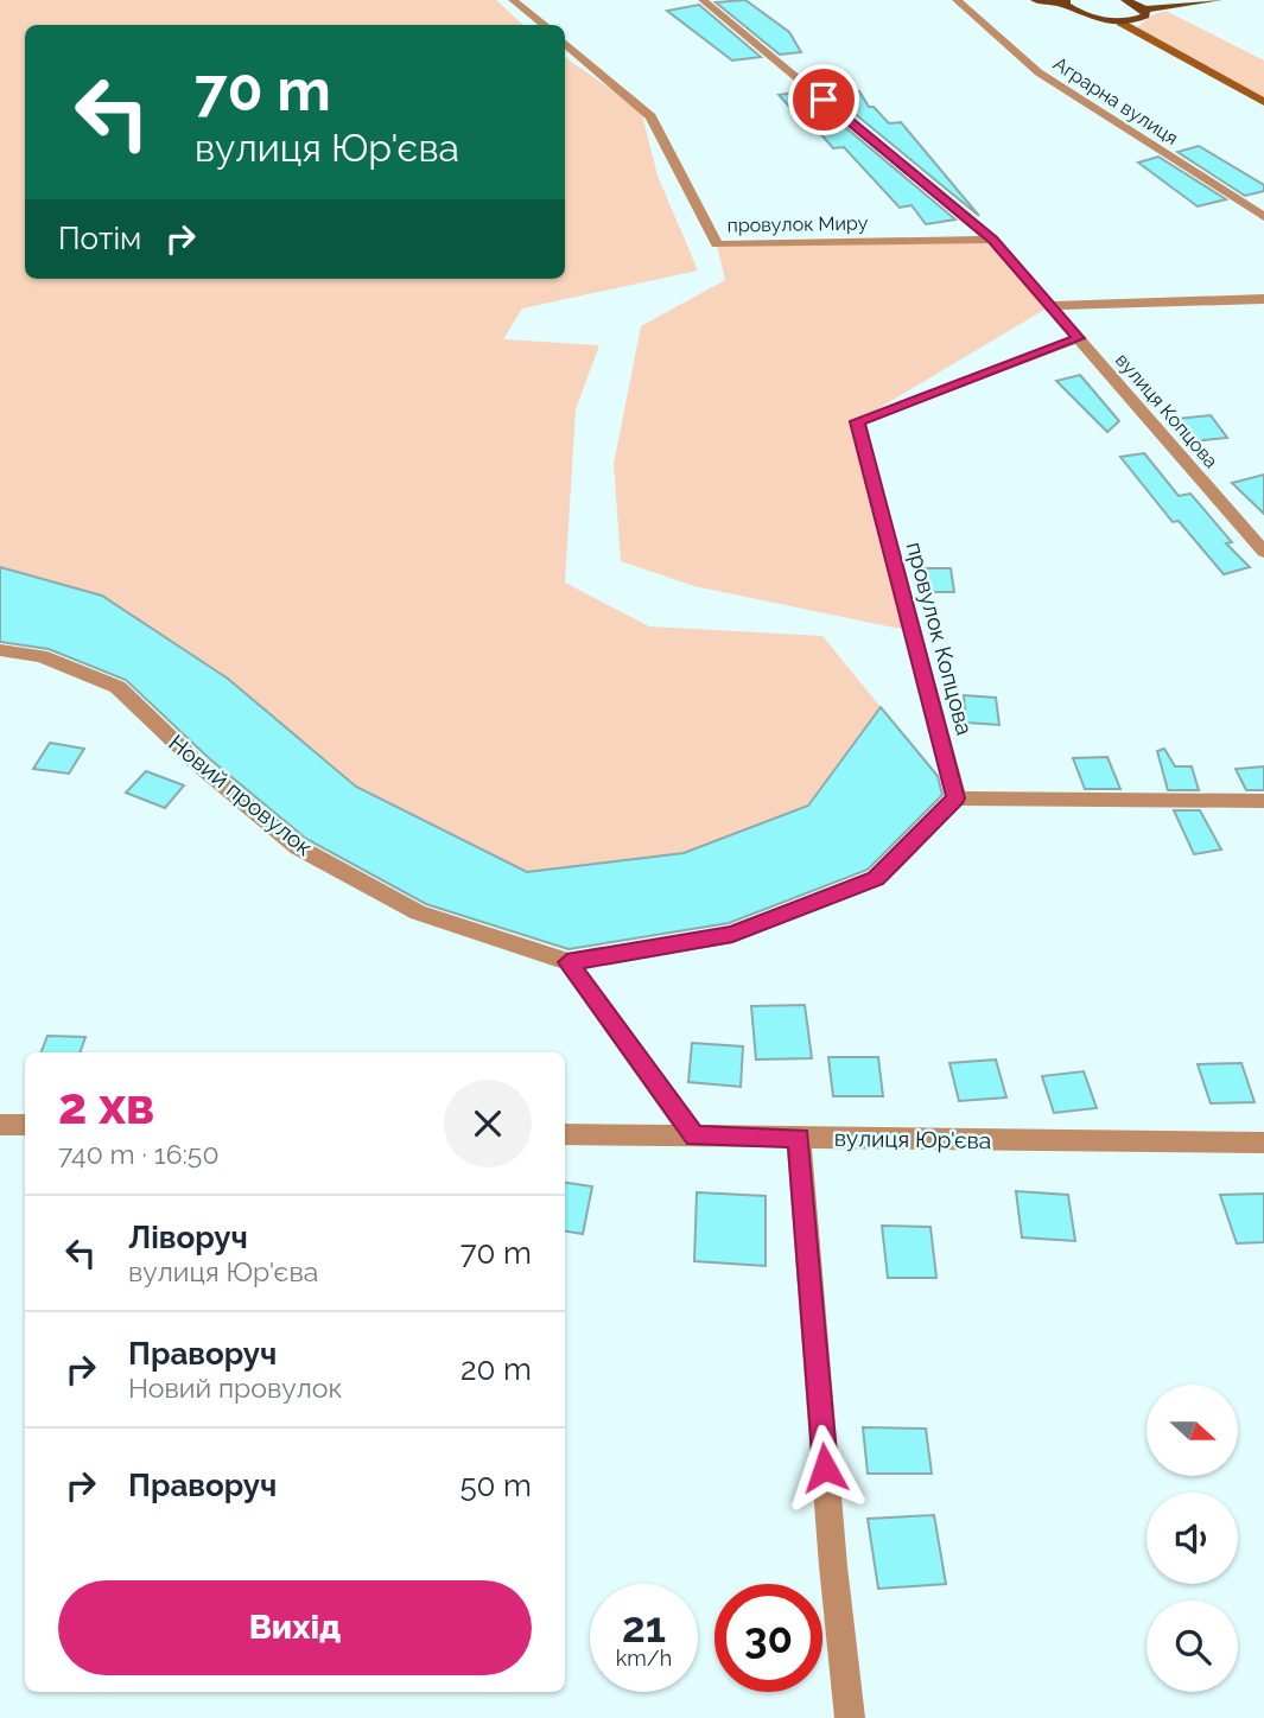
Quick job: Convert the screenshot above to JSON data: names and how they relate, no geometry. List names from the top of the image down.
{
  "streets": {
    "street": [
      "Аграрна вулиця",
      "провулок Миру",
      "вулиця Копцова",
      "провулок Копцова",
      "Новий провулок",
      "вулиця Юр'єва"
    ]
  },
  "crossings": [
    ["провулок Миру", "вулиця Копцова"],
    ["вулиця Копцова", "провулок Копцова"]
  ],
  "north": "right",
  "page": {
    "turn": ["70 m", "вулиця Юр'єва"],
    "then": "Потім",
    "heading": ["2 хв", "740 m · 16:50"],
    "list": [
      {
        "name": "Ліворуч",
        "note": "вулиця Юр'єва",
        "value": "70 m"
      },
      {
        "name": "Праворуч",
        "note": "Новий провулок",
        "value": "20 m"
      },
      {
        "name": "Праворуч",
        "value": "50 m"
      }
    ],
    "buttons": "Вихід",
    "speed": "21 km/h",
    "limit": "30"
  }
}
